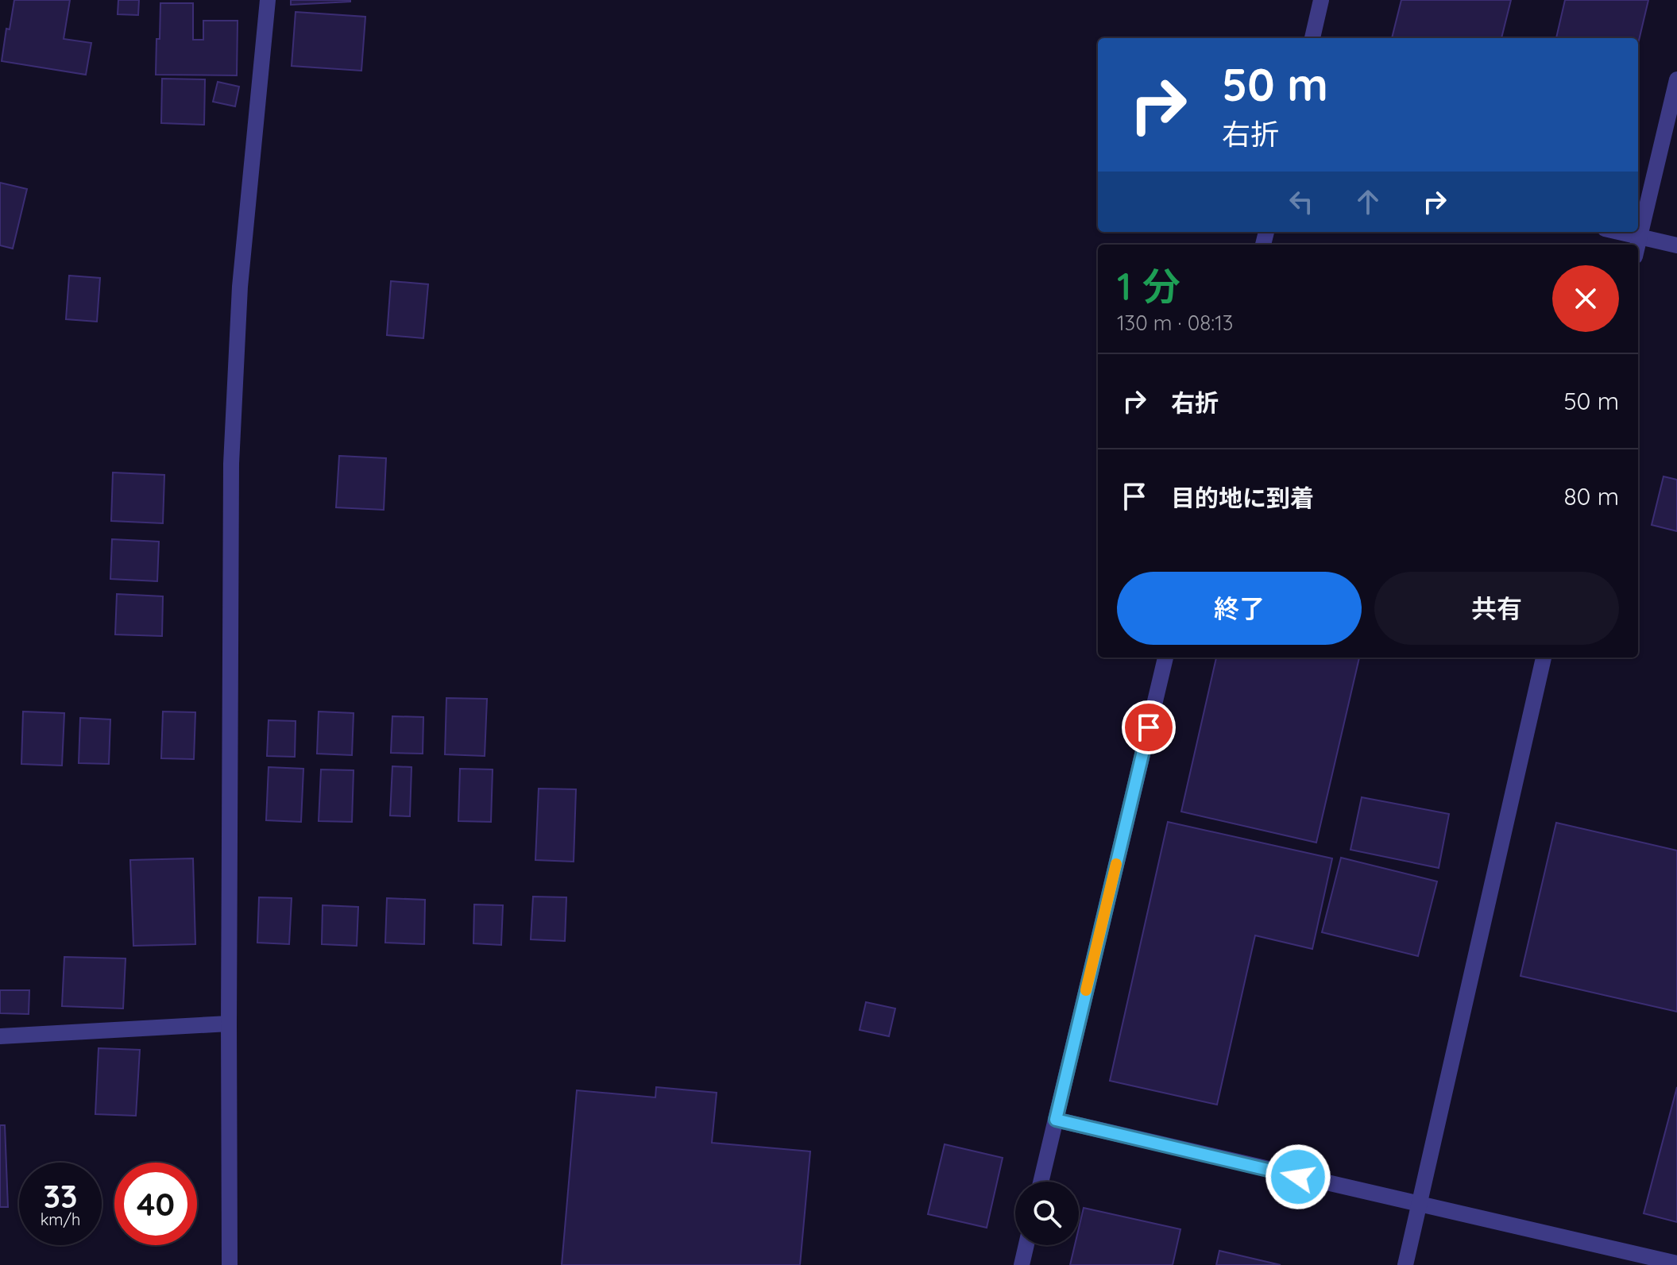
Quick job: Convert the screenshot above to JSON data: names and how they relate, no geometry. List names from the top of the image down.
{
  "page": {
    "turn": ["50 m", "右折"],
    "heading": ["1 分", "130 m · 08:13"],
    "list": [
      {
        "name": "右折",
        "value": "50 m"
      },
      {
        "name": "目的地に到着",
        "value": "80 m"
      }
    ],
    "buttons": ["終了", "共有"],
    "speed": "33 km/h",
    "limit": "40"
  }
}
